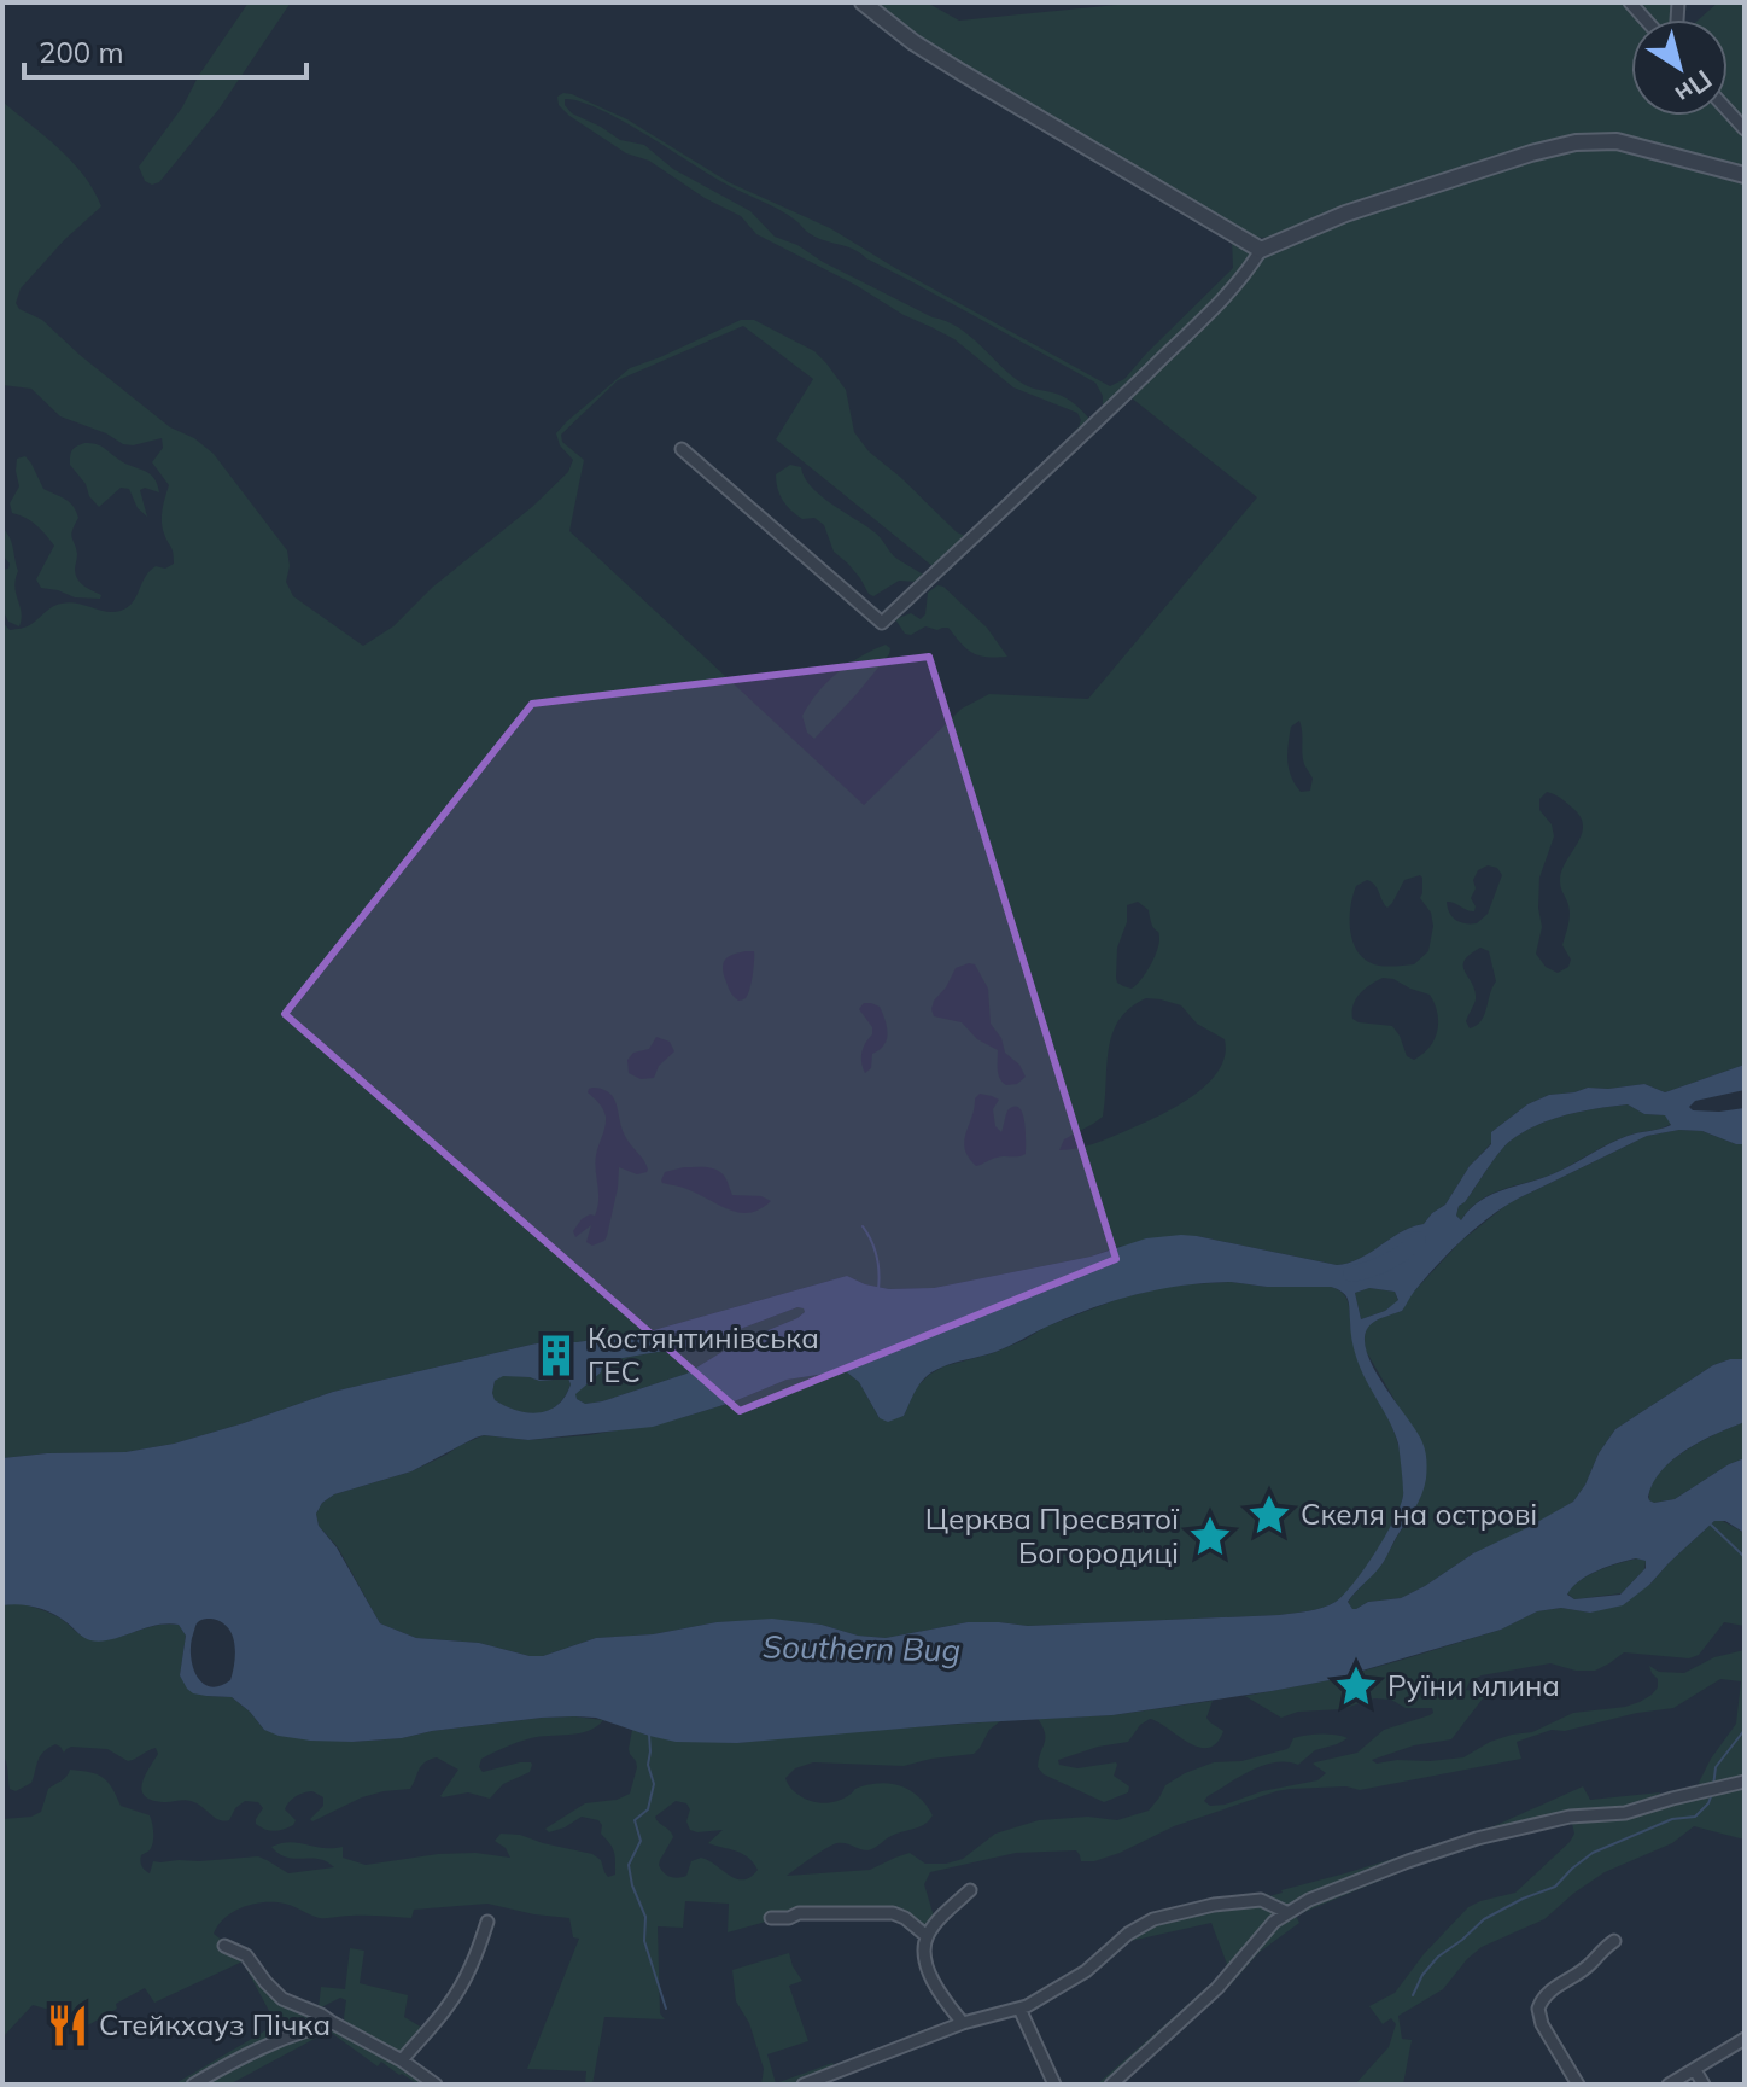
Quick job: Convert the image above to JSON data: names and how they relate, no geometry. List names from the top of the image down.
{
  "water": ["Southern Bug"],
  "places": {
    "building": ["Костянтинівська ГЕС"],
    "place": ["Скеля на острові", "Церква Пресвятої Богородиці", "Руїни млина"],
    "restaurant": ["Стейкхауз Пічка"]
  },
  "scale_bar": "200 m",
  "north": "bottom right"
}
